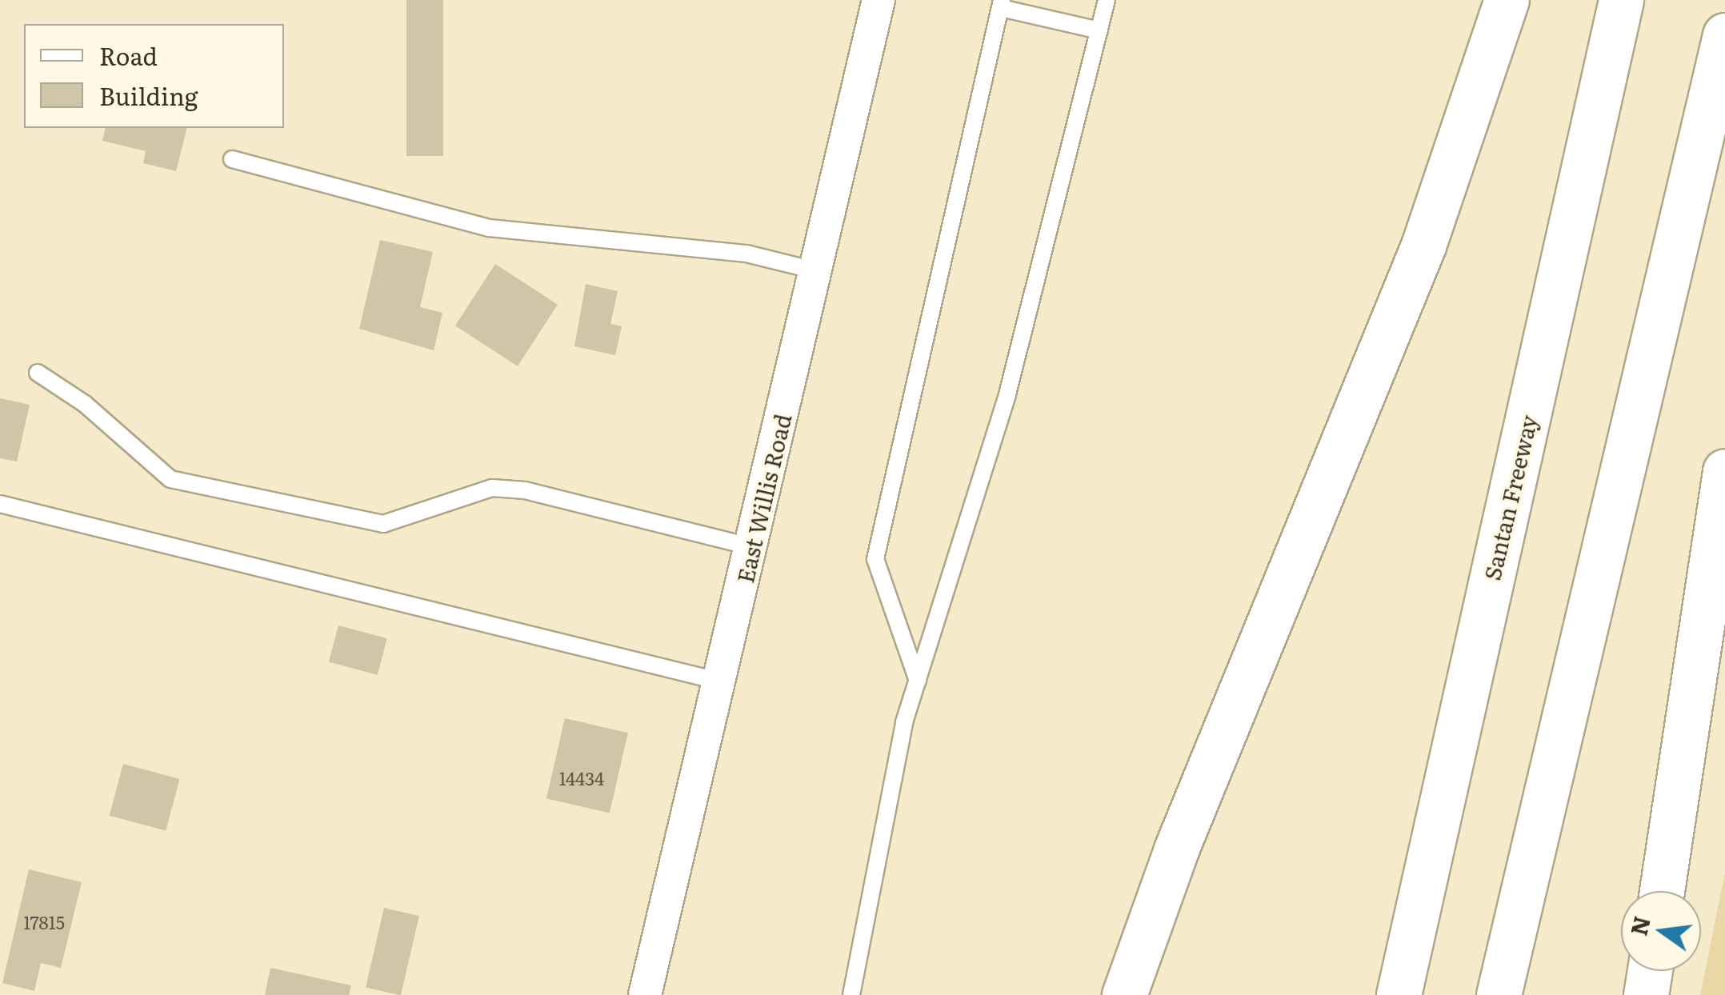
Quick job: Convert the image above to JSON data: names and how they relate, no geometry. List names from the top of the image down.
{
  "streets": {
    "highway": ["Santan Freeway"],
    "street": ["East Willis Road"]
  },
  "house_numbers": ["14434", "17815"],
  "legend": ["Road", "Building"],
  "north": "left"
}
